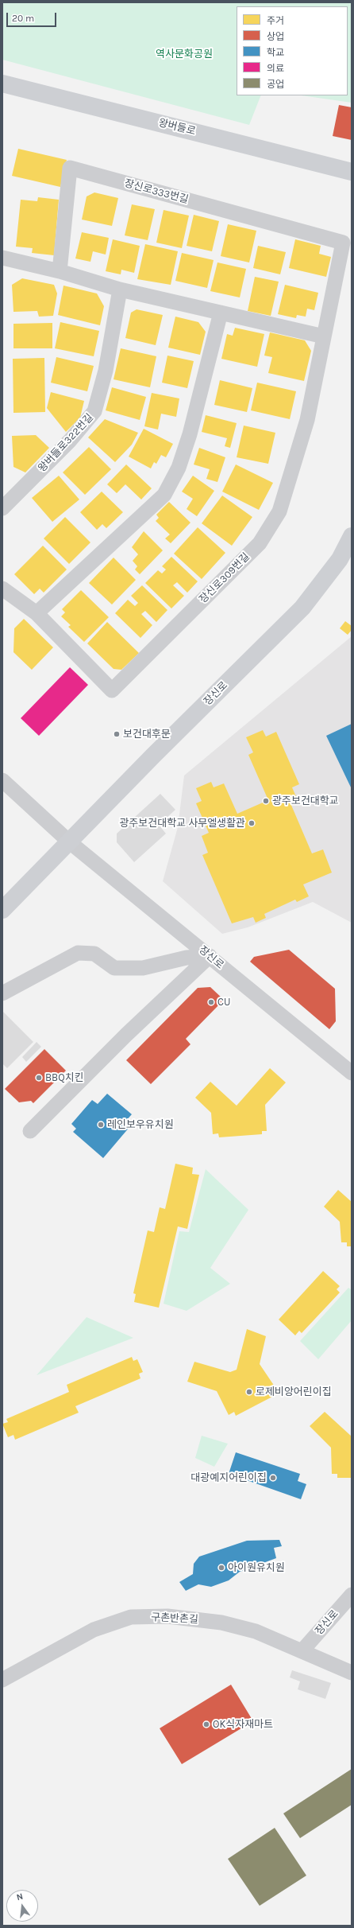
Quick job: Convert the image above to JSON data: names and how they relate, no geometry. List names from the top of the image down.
{
  "streets": {
    "main road": ["왕버들로", "장신로"],
    "street": [
      "장신로333번길",
      "왕버들로322번길",
      "장신로309번길",
      "구촌반촌길"
    ]
  },
  "crossings": [
    ["장신로333번길", "장신로309번길"],
    ["장신로", "구촌반촌길"]
  ],
  "parks": ["역사문화공원"],
  "places": [
    "보건대후문",
    "광주보건대학교",
    "광주보건대학교 사무엘생활관",
    "CU",
    "BBQ치킨",
    "레인보우유치원",
    "로제비앙어린이집",
    "대광예지어린이집",
    "아이원유치원",
    "OK식자재마트"
  ],
  "legend": [
    "주거",
    "상업",
    "학교",
    "의료",
    "공업"
  ],
  "scale_bar": "20 m",
  "north": "top"
}
